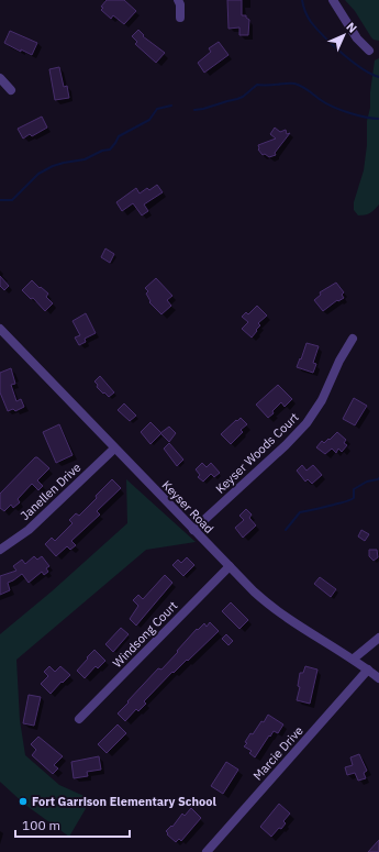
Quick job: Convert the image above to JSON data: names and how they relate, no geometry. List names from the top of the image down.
{
  "streets": {
    "street": [
      "Keyser Woods Court",
      "Janellen Drive",
      "Keyser Road",
      "Windsong Court",
      "Marcie Drive"
    ]
  },
  "crossings": [
    ["Keyser Woods Court", "Keyser Road"],
    ["Janellen Drive", "Keyser Road"],
    ["Keyser Road", "Windsong Court"],
    ["Keyser Road", "Marcie Drive"]
  ],
  "places": ["Fort Garrison Elementary School"],
  "scale_bar": "100 m",
  "north": "top right"
}
